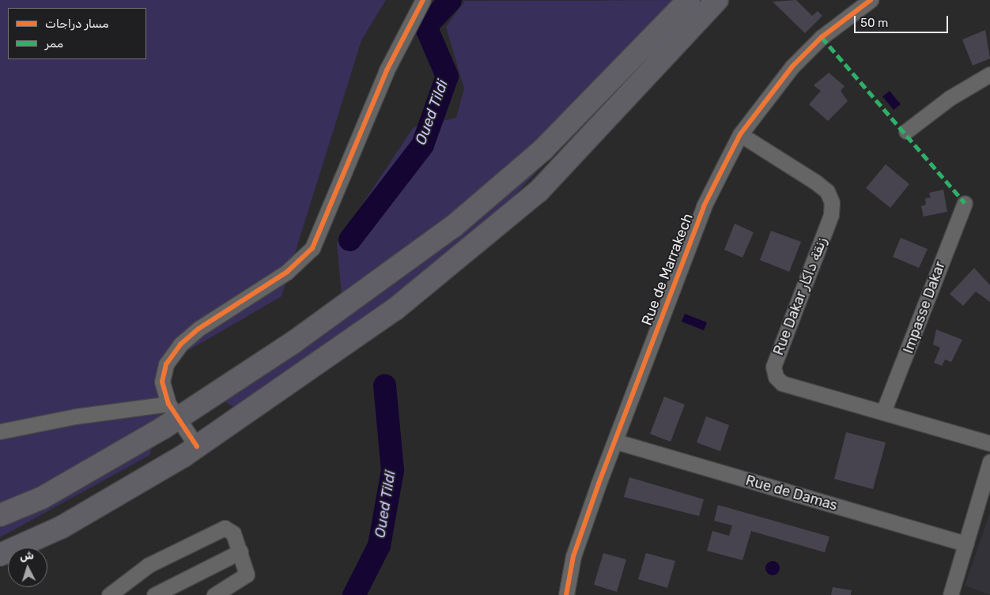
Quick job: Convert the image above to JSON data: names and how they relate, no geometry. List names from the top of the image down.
{
  "streets": {
    "street": [
      "Rue de Marrakech",
      "Rue Dakar زنقة داكار",
      "Impasse Dakar",
      "Rue de Damas"
    ]
  },
  "crossings": [
    ["Rue de Marrakech", "Rue Dakar زنقة داكار"],
    ["Rue de Marrakech", "Rue de Damas"],
    ["Rue Dakar زنقة داكار", "Impasse Dakar"]
  ],
  "water": ["Oued Tildi"],
  "legend": ["مسار دراجات", "ممر"],
  "scale_bar": "50 m",
  "north": "top"
}
